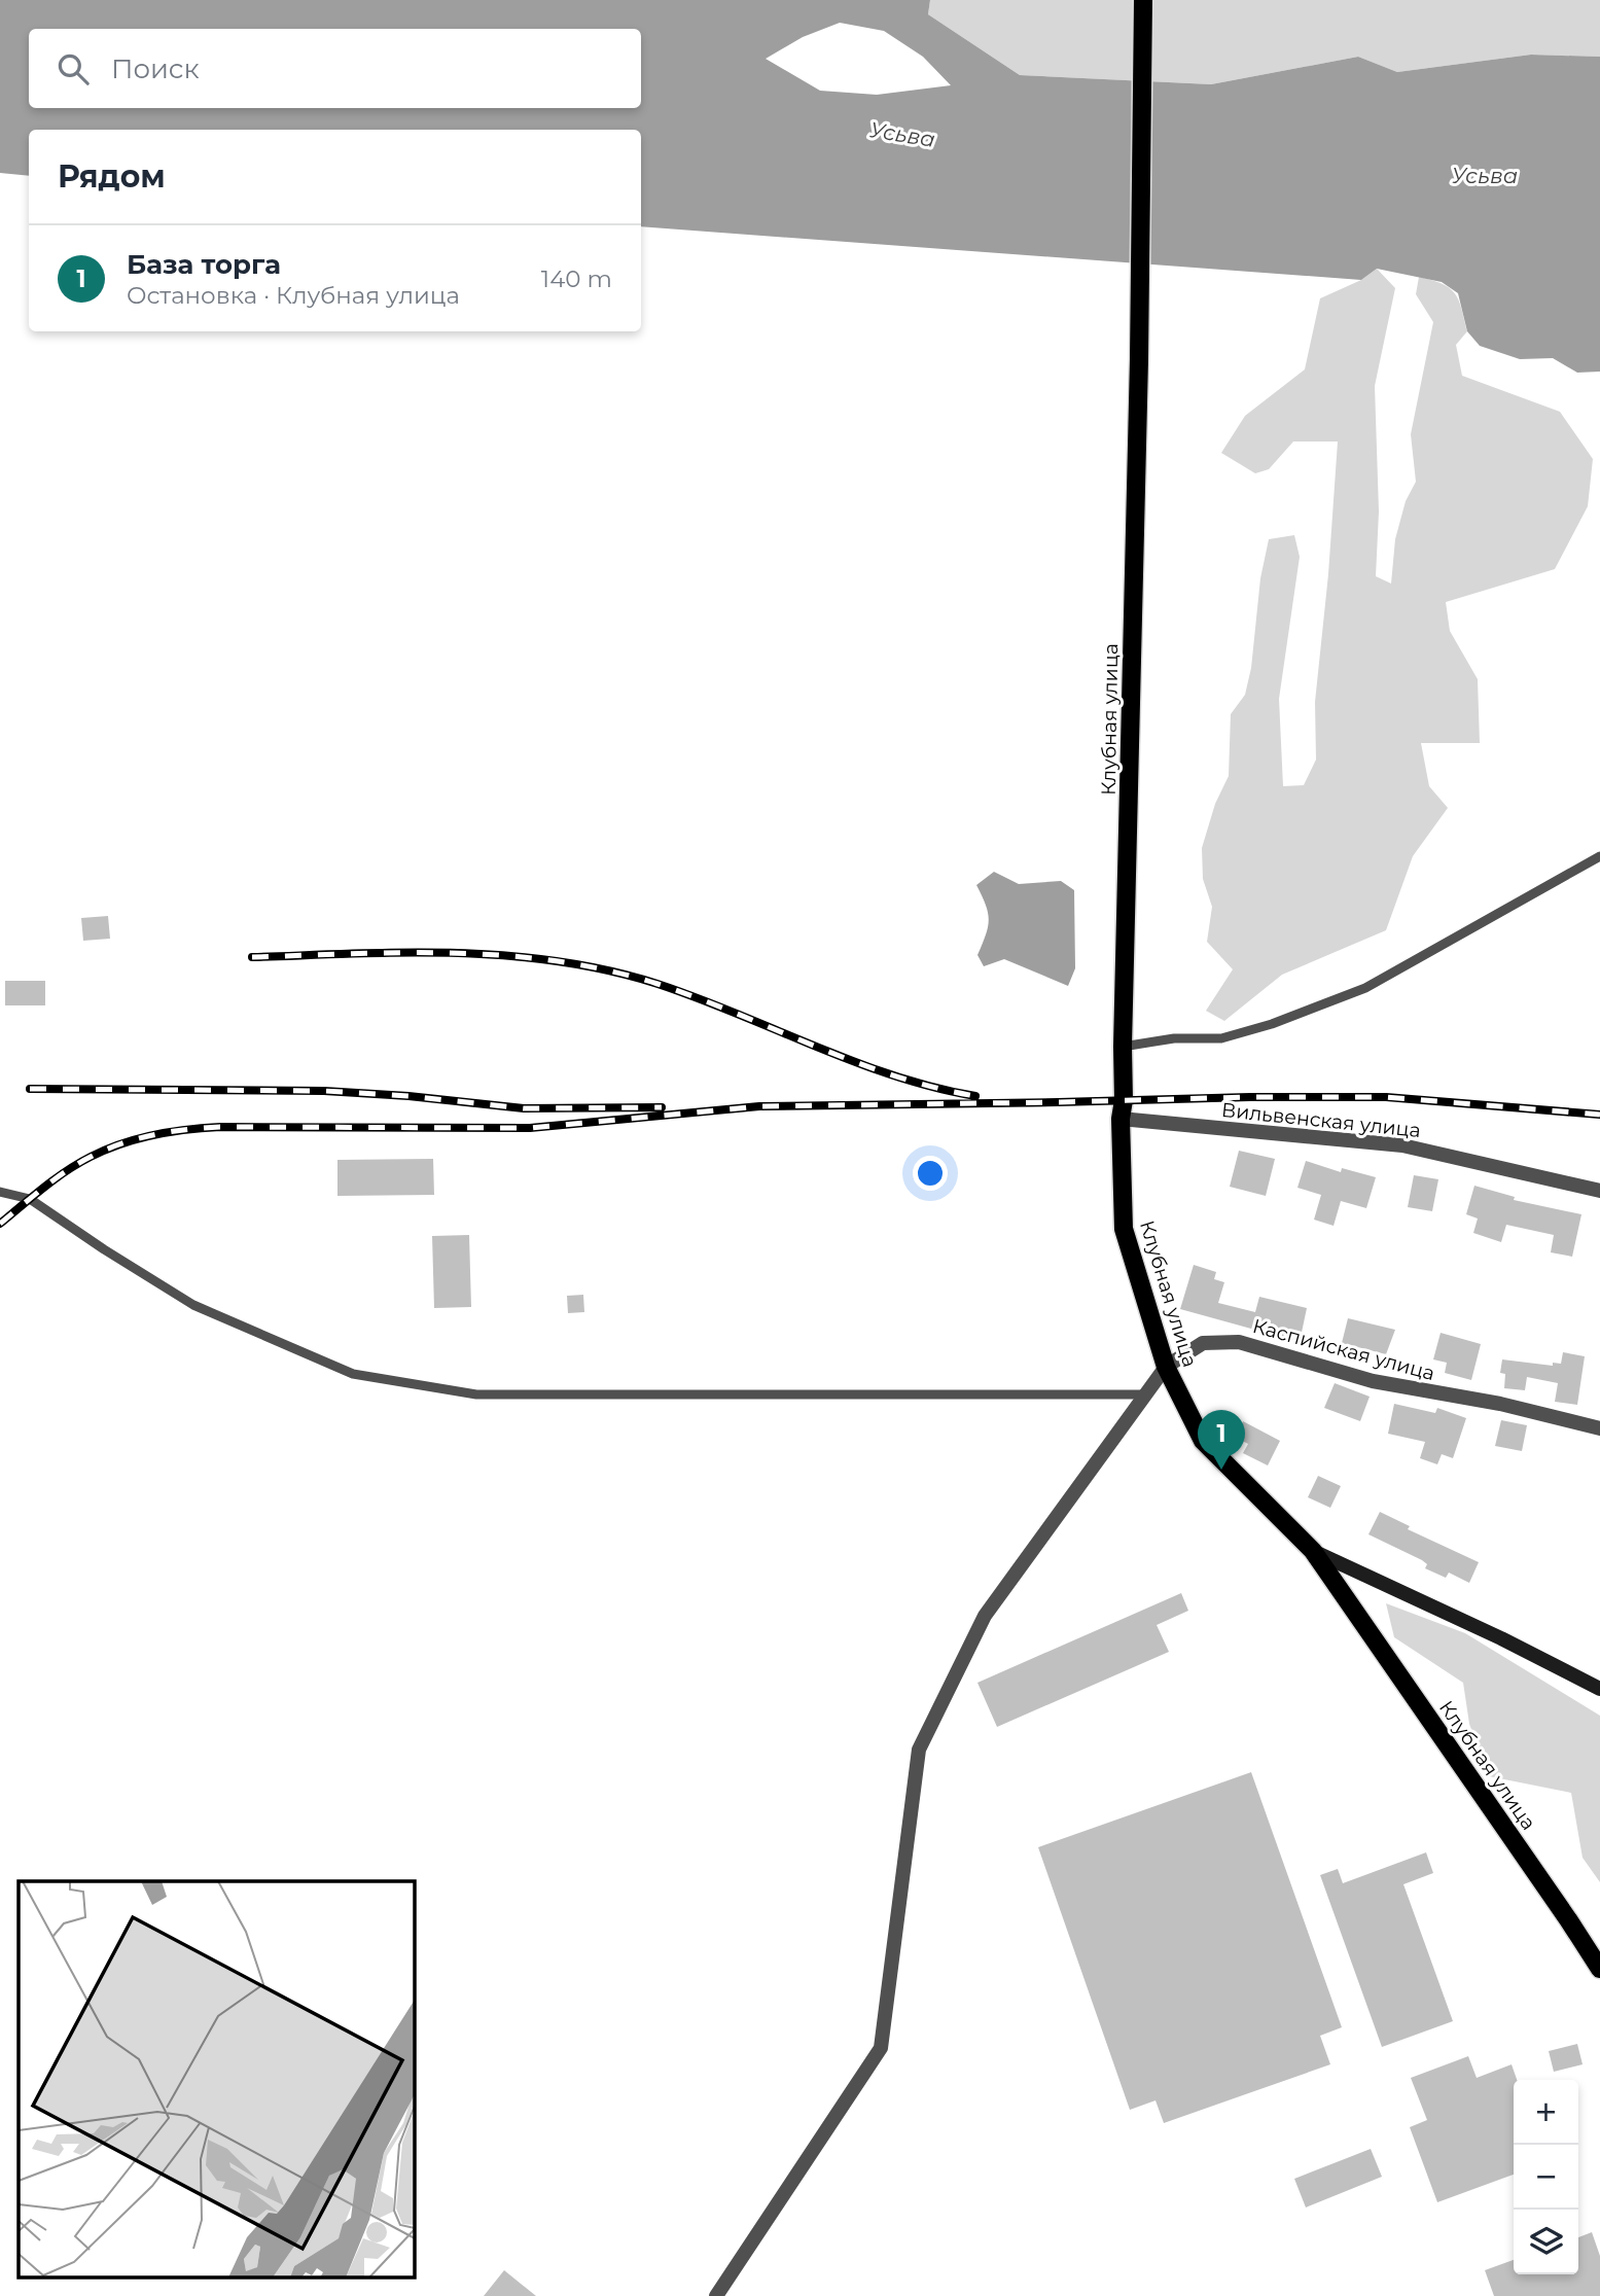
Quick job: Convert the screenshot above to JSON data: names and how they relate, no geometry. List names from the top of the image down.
{
  "streets": {
    "main road": ["Клубная улица"],
    "street": ["Вильвенская улица", "Каспийская улица"]
  },
  "crossings": [
    ["Клубная улица", "Вильвенская улица"],
    ["Клубная улица", "Каспийская улица"]
  ],
  "water": ["Усьва"],
  "page": {
    "search": "Поиск",
    "heading": "Рядом",
    "list": [
      {
        "mark": "1",
        "name": "База торга",
        "note": "Остановка · Клубная улица",
        "value": "140 m"
      }
    ],
    "pins": "1",
    "map_buttons": ["+", "−"]
  }
}
